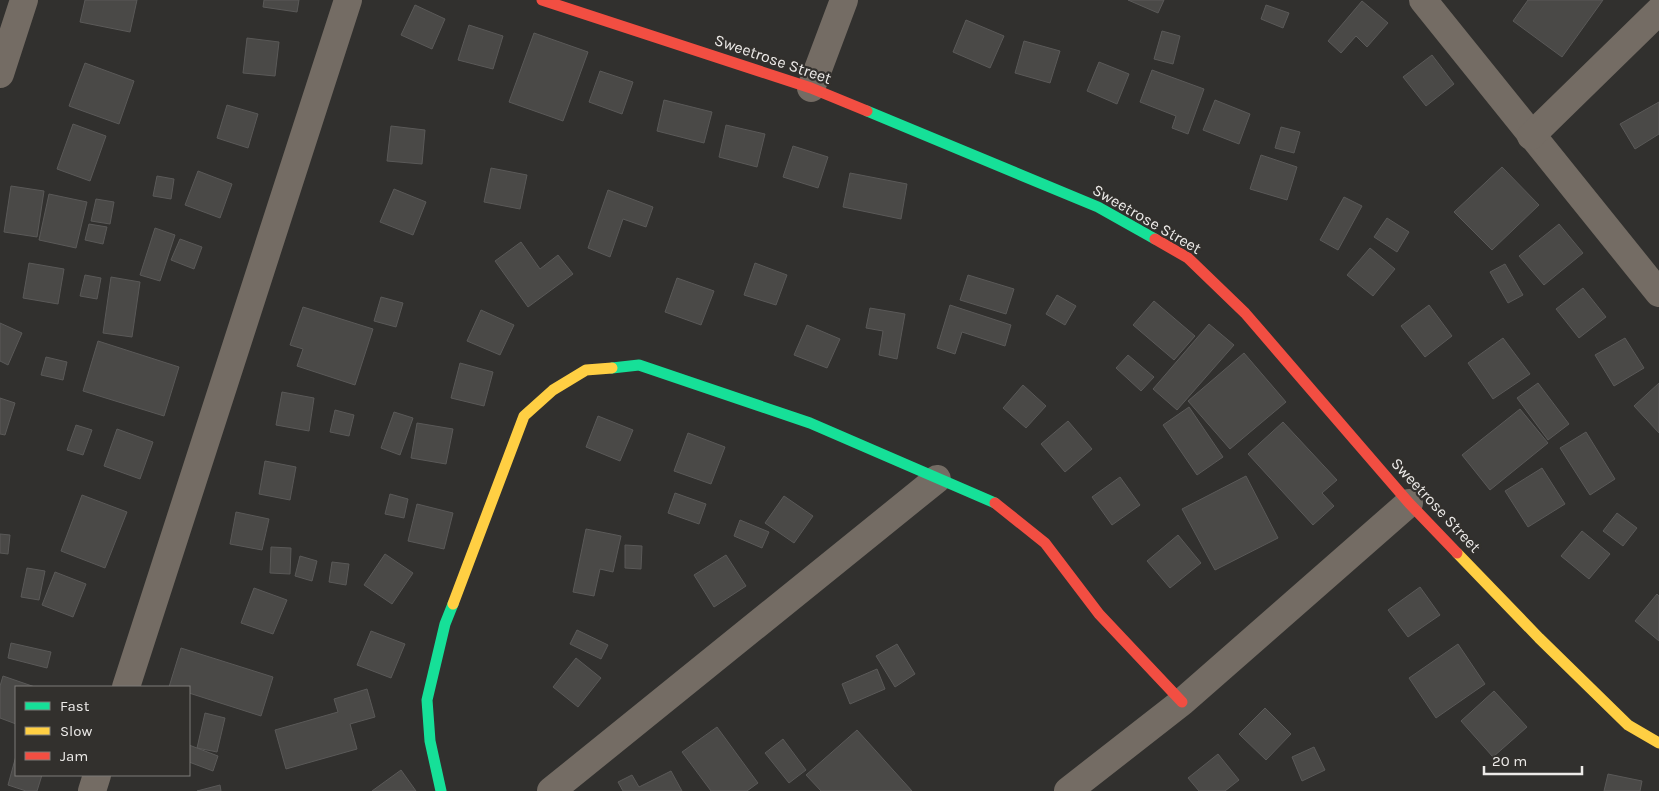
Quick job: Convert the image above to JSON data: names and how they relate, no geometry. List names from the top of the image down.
{
  "streets": {
    "street": ["Sweetrose Street"]
  },
  "legend": ["Fast", "Slow", "Jam"],
  "scale_bar": "20 m"
}
